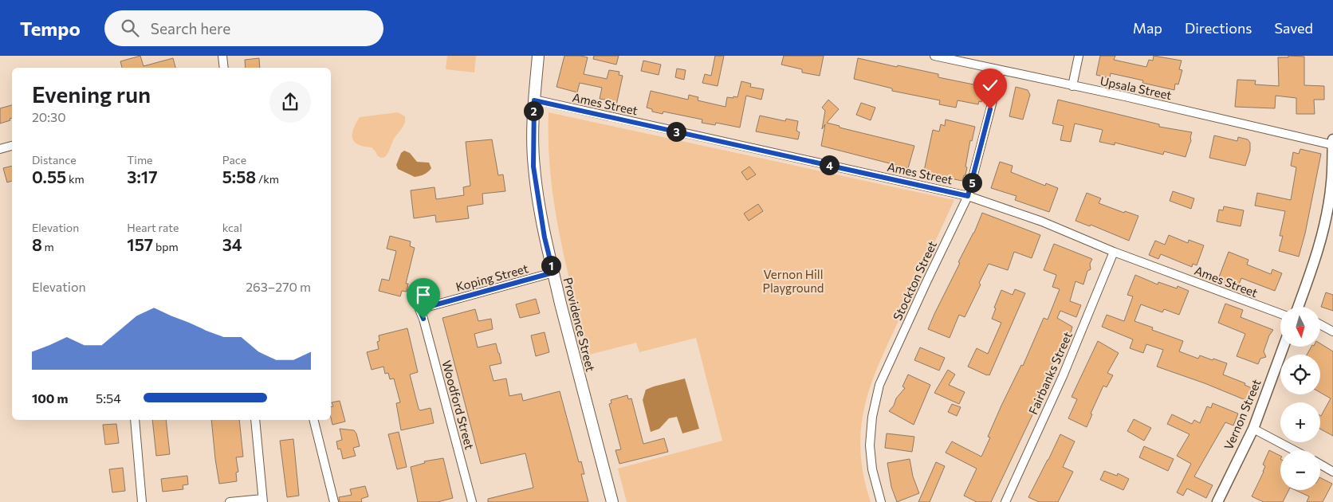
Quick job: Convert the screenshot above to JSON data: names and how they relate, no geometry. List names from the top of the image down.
{
  "streets": {
    "main road": ["Providence Street"],
    "street": [
      "Upsala Street",
      "Ames Street",
      "Koping Street",
      "Stockton Street",
      "Fairbanks Street",
      "Woodford Street",
      "Vernon Street"
    ]
  },
  "crossings": [
    ["Upsala Street", "Stockton Street"],
    ["Ames Street", "Stockton Street"],
    ["Ames Street", "Providence Street"],
    ["Ames Street", "Fairbanks Street"],
    ["Koping Street", "Providence Street"],
    ["Koping Street", "Woodford Street"]
  ],
  "parks": ["Vernon Hill Playground"],
  "north": "bottom",
  "page": {
    "header": "Tempo",
    "search": "Search here",
    "nav": ["Map", "Directions", "Saved"],
    "heading": ["Evening run", "20:30"],
    "pins": [
      "2",
      "3",
      "4",
      "5",
      "1"
    ],
    "stats": [
      ["Distance", "0.55 km"],
      ["Time", "3:17"],
      ["Pace", "5:58 /km"],
      ["Elevation", "8 m"],
      ["Heart rate", "157 bpm"],
      ["kcal", "34"]
    ],
    "chart": ["Elevation", "263–270 m"],
    "map_buttons": ["+", "−"],
    "list": [
      {
        "name": "100 m",
        "note": "5:54"
      }
    ]
  }
}
